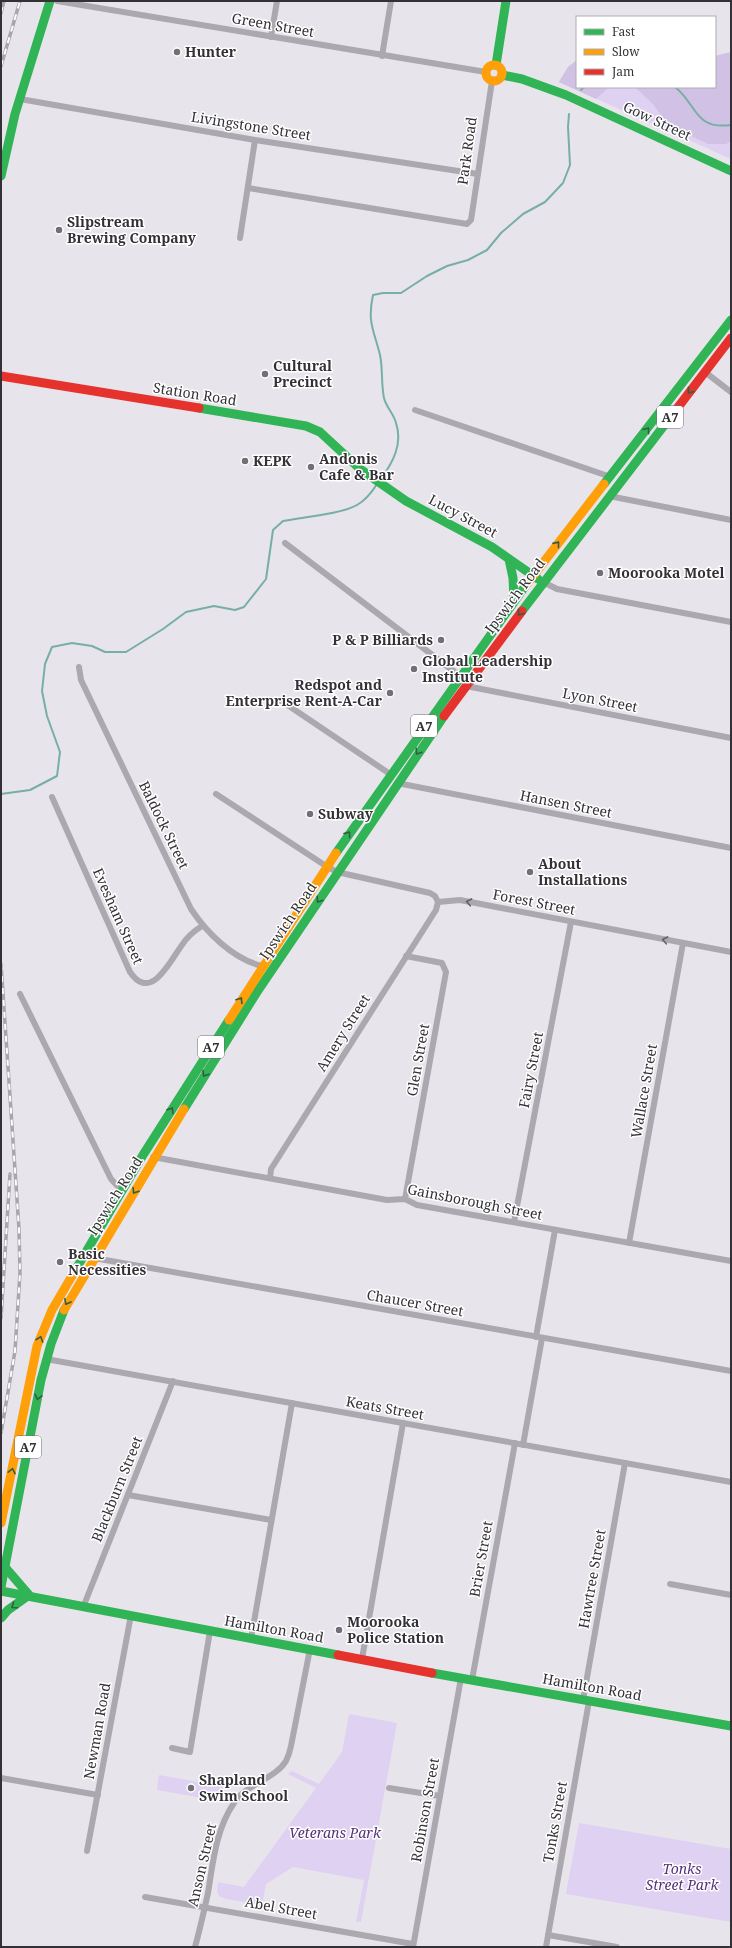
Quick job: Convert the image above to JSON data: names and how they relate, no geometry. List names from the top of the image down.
{
  "streets": {
    "main road": [
      "Gow Street",
      "Station Road",
      "A7",
      "Lucy Street",
      "Ipswich Road",
      "Hamilton Road"
    ],
    "street": [
      "Green Street",
      "Livingstone Street",
      "Park Road",
      "Lyon Street",
      "Hansen Street",
      "Baldock Street",
      "Forest Street",
      "Evesham Street",
      "Amery Street",
      "Glen Street",
      "Fairy Street",
      "Wallace Street",
      "Gainsborough Street",
      "Chaucer Street",
      "Keats Street",
      "Blackburn Street",
      "Brier Street",
      "Hawtree Street",
      "Newman Road",
      "Robinson Street",
      "Tonks Street",
      "Anson Street",
      "Abel Street"
    ]
  },
  "crossings": [
    ["Green Street", "Gow Street"],
    ["Green Street", "Park Road"],
    ["Gow Street", "Park Road"],
    ["Livingstone Street", "Park Road"],
    ["Station Road", "Lucy Street"],
    ["Lucy Street", "Ipswich Road"],
    ["Ipswich Road", "Lyon Street"],
    ["Ipswich Road", "Hansen Street"],
    ["Ipswich Road", "Baldock Street"],
    ["Ipswich Road", "Gainsborough Street"],
    ["Ipswich Road", "Chaucer Street"],
    ["Ipswich Road", "Keats Street"],
    ["Baldock Street", "Evesham Street"],
    ["Forest Street", "Amery Street"],
    ["Forest Street", "Fairy Street"],
    ["Forest Street", "Wallace Street"],
    ["Amery Street", "Glen Street"],
    ["Amery Street", "Gainsborough Street"],
    ["Glen Street", "Gainsborough Street"],
    ["Fairy Street", "Gainsborough Street"],
    ["Wallace Street", "Gainsborough Street"],
    ["Keats Street", "Blackburn Street"],
    ["Keats Street", "Brier Street"],
    ["Keats Street", "Hawtree Street"],
    ["Blackburn Street", "Hamilton Road"],
    ["Brier Street", "Hamilton Road"],
    ["Hawtree Street", "Hamilton Road"],
    ["Hawtree Street", "Tonks Street"],
    ["Hamilton Road", "Newman Road"],
    ["Hamilton Road", "Robinson Street"],
    ["Hamilton Road", "Tonks Street"],
    ["Hamilton Road", "Anson Street"],
    ["Robinson Street", "Abel Street"],
    ["Anson Street", "Abel Street"]
  ],
  "one_way": ["Forest Street"],
  "parks": ["Veterans Park", "Tonks Street Park"],
  "places": [
    "Hunter",
    "Slipstream Brewing Company",
    "Cultural Precinct",
    "KEPK",
    "Andonis Cafe & Bar",
    "Moorooka Motel",
    "P & P Billiards",
    "Global Leadership Institute",
    "Redspot and Enterprise Rent-A-Car",
    "Subway",
    "About Installations",
    "Basic Necessities",
    "Moorooka Police Station",
    "Shapland Swim School"
  ],
  "legend": ["Fast", "Slow", "Jam"]
}
